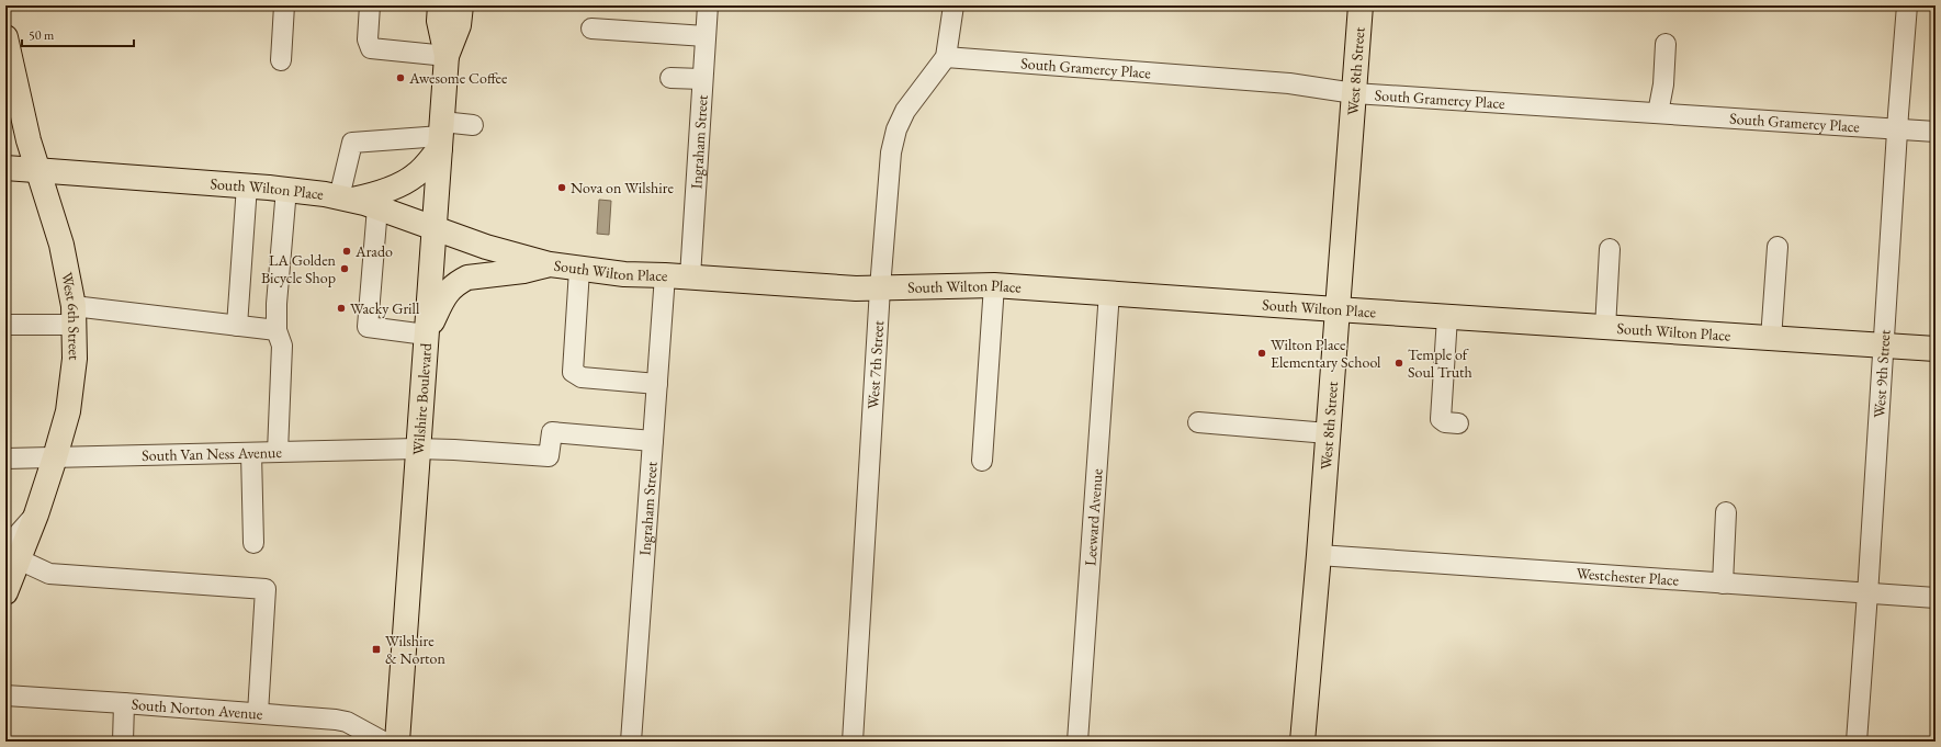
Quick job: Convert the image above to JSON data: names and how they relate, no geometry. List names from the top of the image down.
{
  "streets": {
    "main road": [
      "West 8th Street",
      "South Wilton Place",
      "West 6th Street",
      "Wilshire Boulevard"
    ],
    "street": [
      "South Gramercy Place",
      "Ingraham Street",
      "West 7th Street",
      "West 9th Street",
      "South Van Ness Avenue",
      "Leeward Avenue",
      "Westchester Place",
      "South Norton Avenue"
    ]
  },
  "crossings": [
    ["South Gramercy Place", "West 8th Street"],
    ["South Gramercy Place", "West 7th Street"],
    ["South Gramercy Place", "West 9th Street"],
    ["West 8th Street", "South Wilton Place"],
    ["West 8th Street", "Westchester Place"],
    ["Ingraham Street", "South Wilton Place"],
    ["Ingraham Street", "South Van Ness Avenue"],
    ["South Wilton Place", "West 6th Street"],
    ["South Wilton Place", "West 7th Street"],
    ["South Wilton Place", "West 9th Street"],
    ["South Wilton Place", "Wilshire Boulevard"],
    ["South Wilton Place", "Leeward Avenue"],
    ["West 6th Street", "South Van Ness Avenue"],
    ["West 9th Street", "Westchester Place"],
    ["Wilshire Boulevard", "South Van Ness Avenue"]
  ],
  "places": {
    "other": [
      "Awesome Coffee",
      "Nova on Wilshire",
      "Arado",
      "LA Golden Bicycle Shop",
      "Wacky Grill",
      "Wilton Place Elementary School",
      "Temple of Soul Truth"
    ],
    "transit": ["Wilshire & Norton"]
  },
  "scale_bar": "50 m"
}
